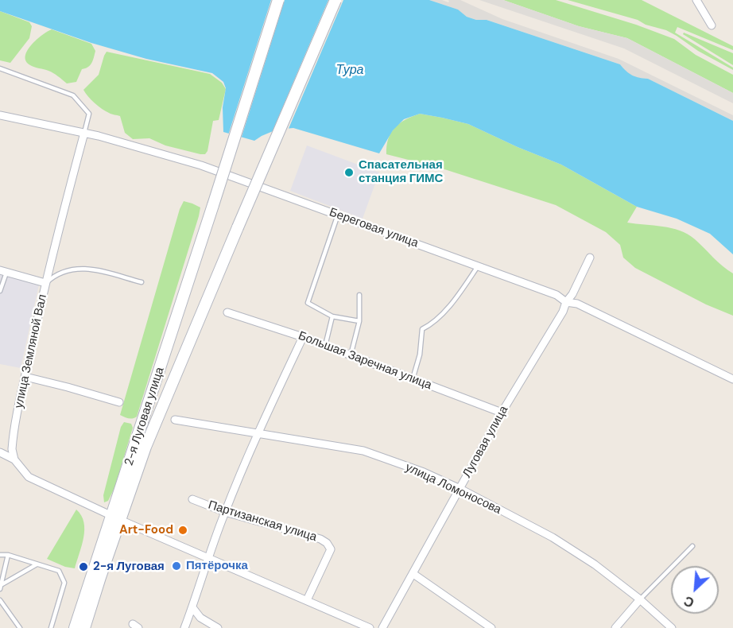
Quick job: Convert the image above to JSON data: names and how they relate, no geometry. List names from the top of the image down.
{
  "streets": {
    "main road": ["2-я Луговая улица"],
    "street": [
      "Береговая улица",
      "улица Земляной Вал",
      "Большая Заречная улица",
      "Луговая улица",
      "улица Ломоносова",
      "Партизанская улица"
    ]
  },
  "crossings": [
    ["Береговая улица", "улица Земляной Вал"],
    ["Береговая улица", "Луговая улица"],
    ["Большая Заречная улица", "Луговая улица"],
    ["Луговая улица", "улица Ломоносова"]
  ],
  "water": ["Тура"],
  "places": [
    "Спасательная станция ГИМС",
    "Art-Food",
    "Пятёрочка",
    "2-я Луговая"
  ],
  "north": "bottom left"
}
